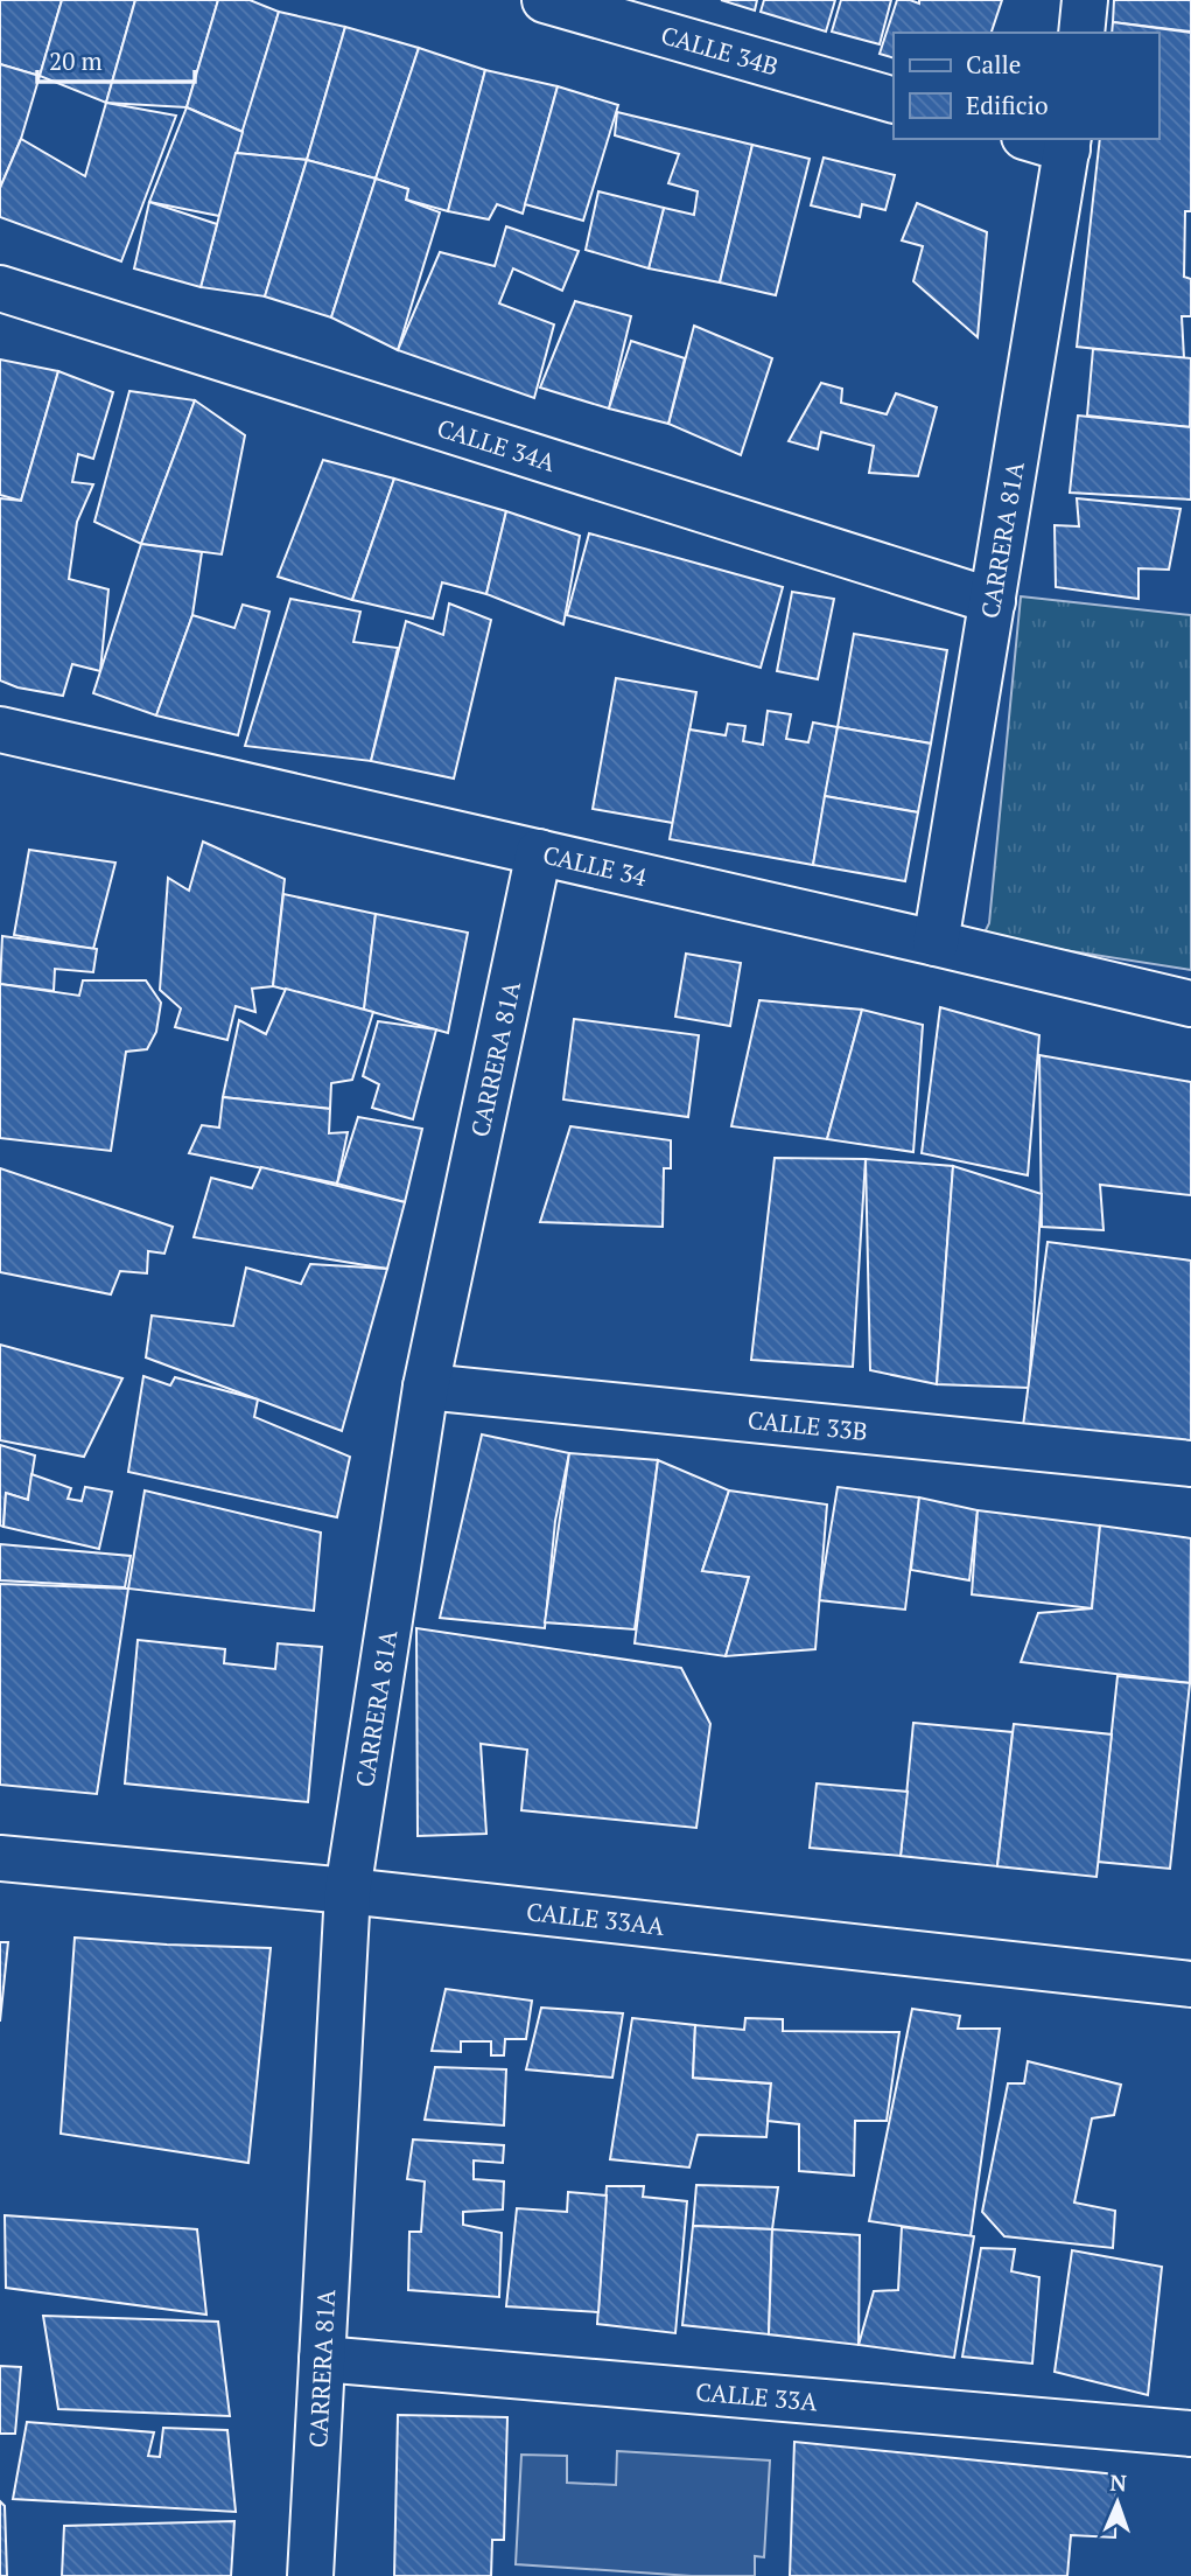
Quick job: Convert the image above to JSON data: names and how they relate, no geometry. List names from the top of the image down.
{
  "streets": {
    "street": [
      "CALLE 34B",
      "CALLE 34A",
      "CARRERA 81A",
      "CALLE 34",
      "CALLE 33B",
      "CALLE 33AA",
      "CALLE 33A"
    ]
  },
  "crossings": [
    ["CALLE 34A", "CARRERA 81A"],
    ["CARRERA 81A", "CALLE 34"],
    ["CARRERA 81A", "CALLE 33B"],
    ["CARRERA 81A", "CALLE 33AA"],
    ["CARRERA 81A", "CALLE 33A"]
  ],
  "legend": ["Calle", "Edificio"],
  "scale_bar": "20 m",
  "north": "top"
}
